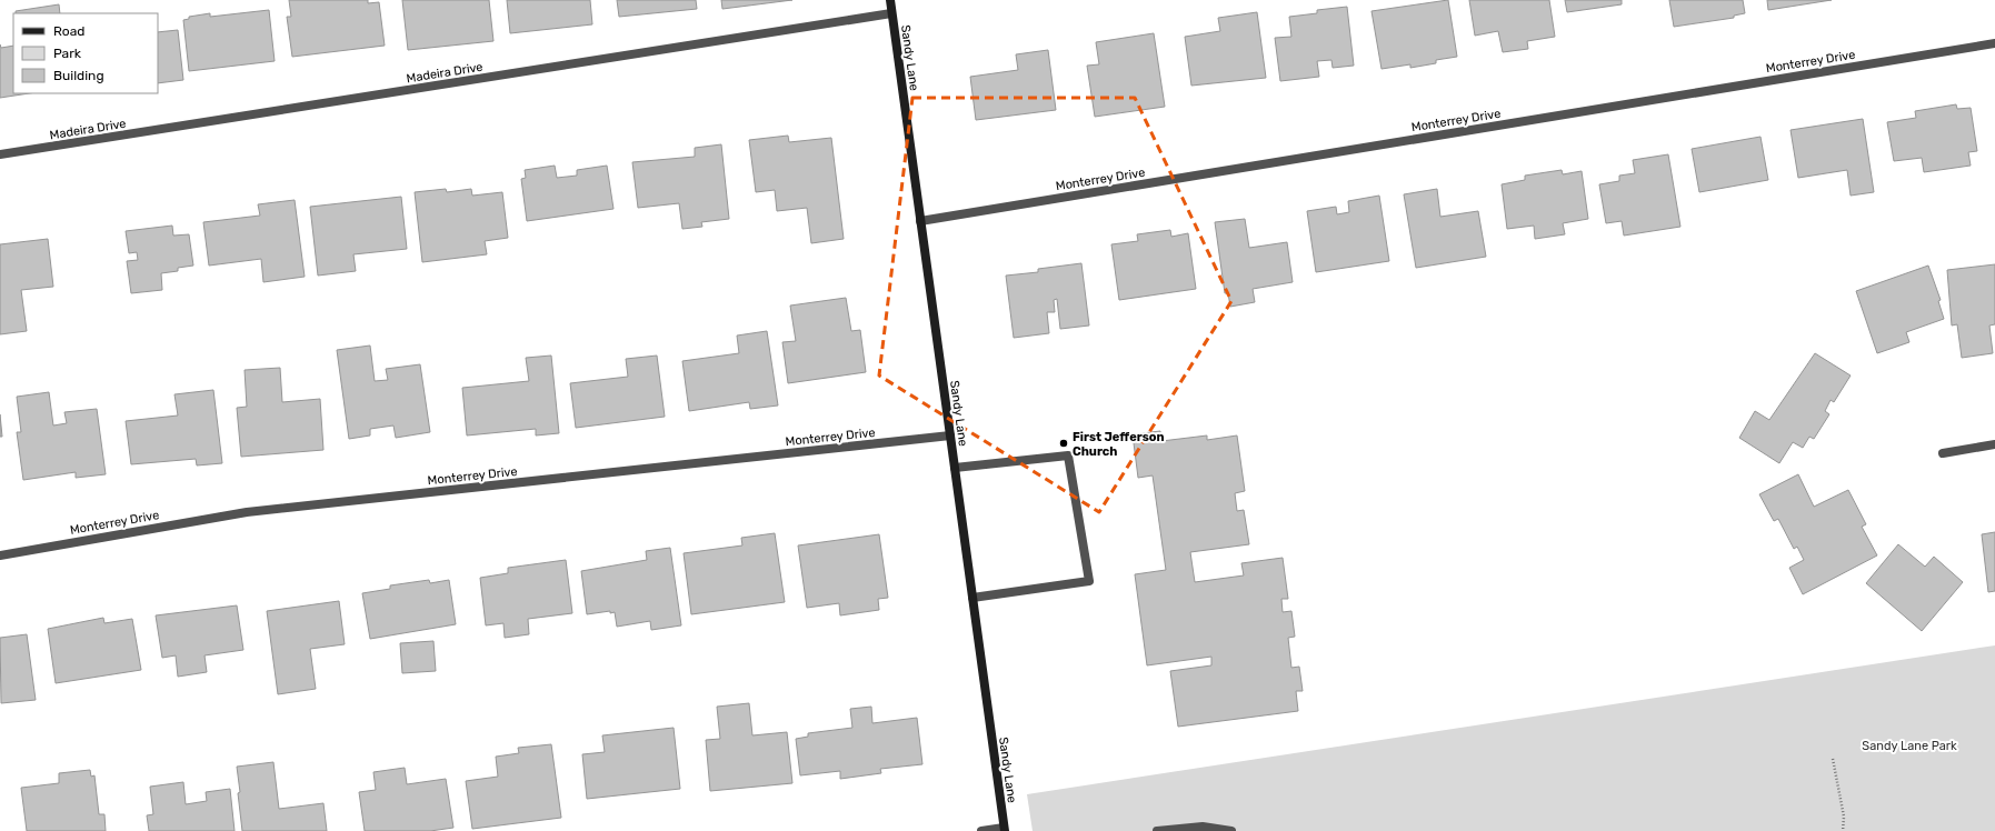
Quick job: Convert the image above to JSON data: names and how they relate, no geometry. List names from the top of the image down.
{
  "streets": {
    "street": ["Sandy Lane", "Monterrey Drive", "Madeira Drive"]
  },
  "crossings": [
    ["Sandy Lane", "Monterrey Drive"],
    ["Sandy Lane", "Madeira Drive"]
  ],
  "parks": ["Sandy Lane Park"],
  "places": ["First Jefferson Church"],
  "legend": ["Road", "Park", "Building"]
}
